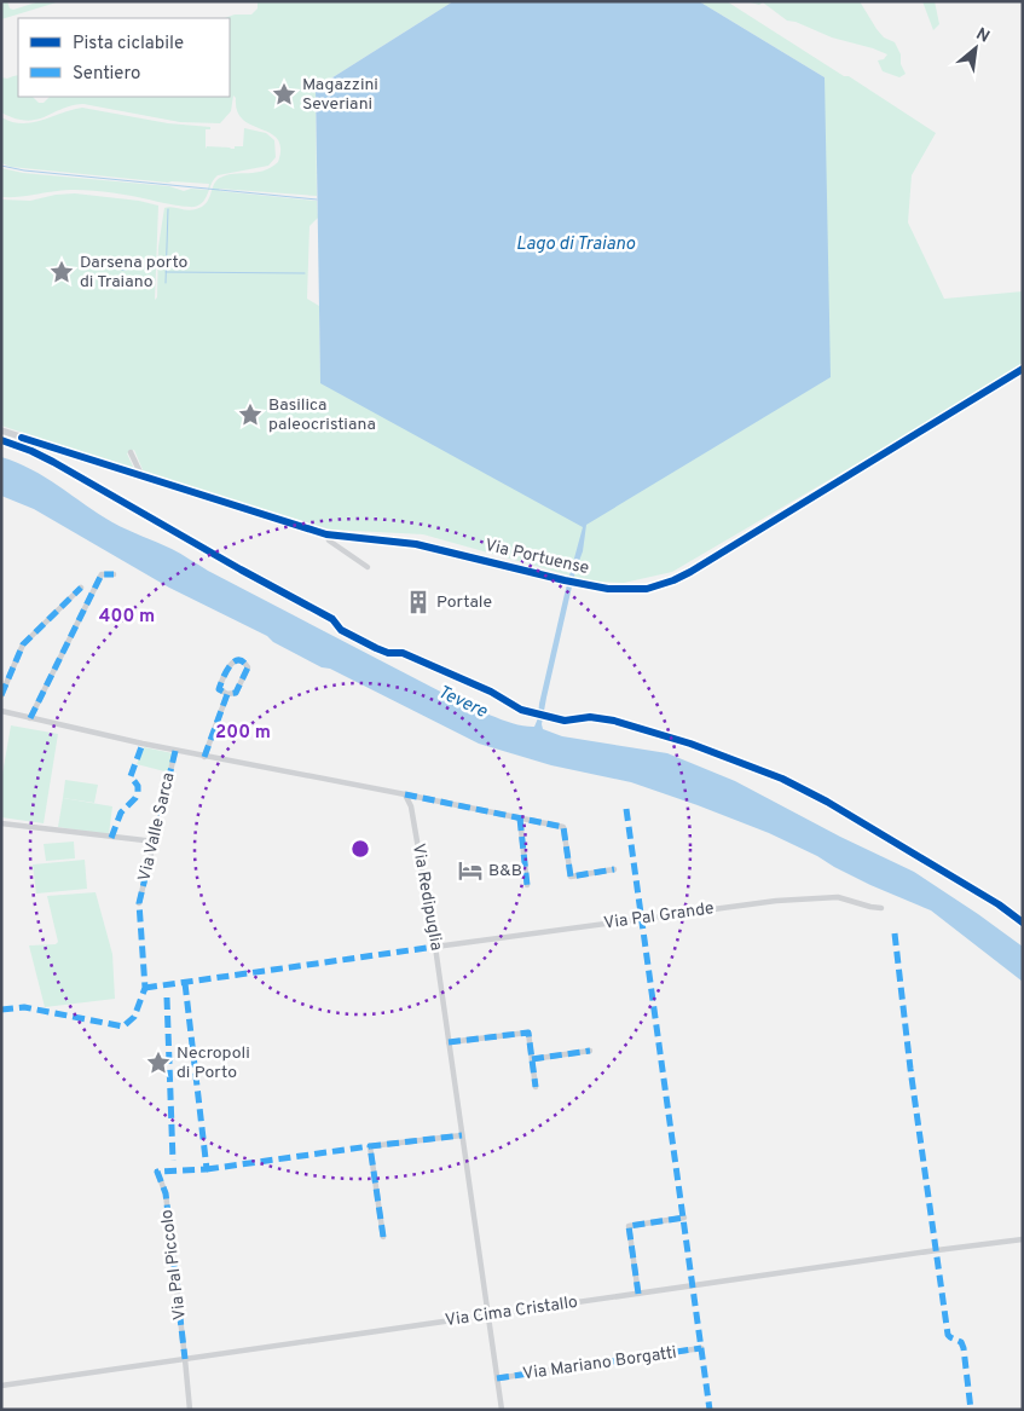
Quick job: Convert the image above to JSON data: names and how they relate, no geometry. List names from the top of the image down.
{
  "streets": {
    "street": [
      "Via Portuense",
      "Via Valle Sarca",
      "Via Redipuglia",
      "Via Pal Grande",
      "Via Pal Piccolo",
      "Via Cima Cristallo",
      "Via Mariano Borgatti"
    ]
  },
  "crossings": [
    ["Via Redipuglia", "Via Pal Grande"],
    ["Via Redipuglia", "Via Cima Cristallo"],
    ["Via Redipuglia", "Via Mariano Borgatti"],
    ["Via Pal Piccolo", "Via Cima Cristallo"]
  ],
  "water": ["Lago di Traiano", "Tevere"],
  "places": {
    "place": [
      "Magazzini Severiani",
      "Darsena porto di Traiano",
      "Basilica paleocristiana",
      "Necropoli di Porto"
    ],
    "building": ["Portale"],
    "hotel": ["B&B"]
  },
  "legend": ["Pista ciclabile", "Sentiero"],
  "north": "top right",
  "rings": ["400 m", "200 m"]
}
